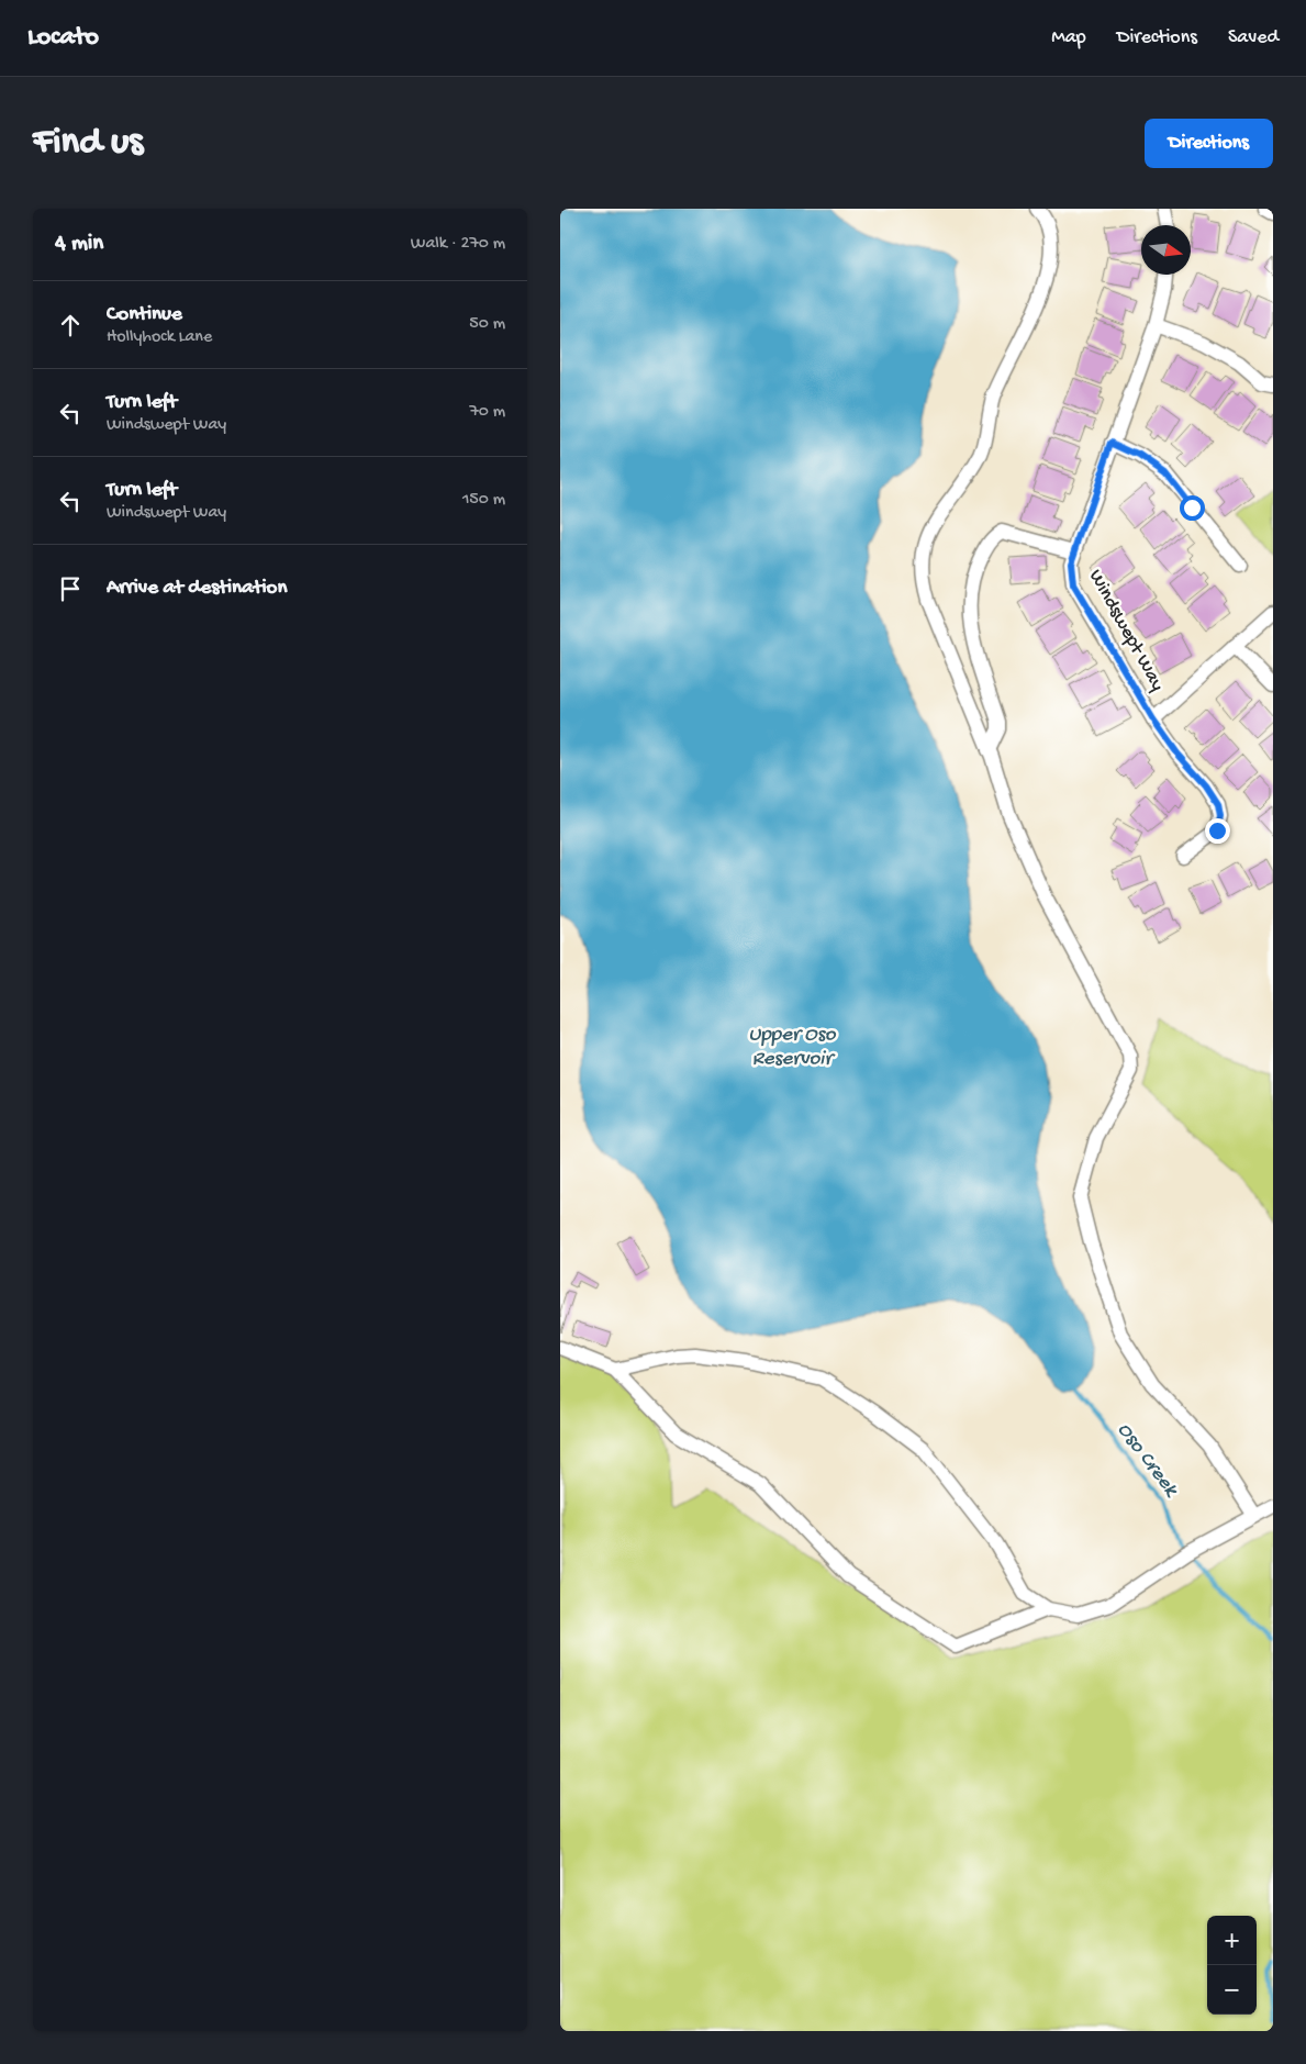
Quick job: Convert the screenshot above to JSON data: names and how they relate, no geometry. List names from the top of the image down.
{
  "streets": {
    "street": ["Windswept Way"]
  },
  "water": ["Upper Oso Reservoir", "Oso Creek"],
  "north": "right",
  "page": {
    "header": "Locato",
    "nav": ["Map", "Directions", "Saved"],
    "buttons": "Directions",
    "title": "Find us",
    "heading": ["4 min", "Walk · 270 m"],
    "list": [
      ["Continue", "Hollyhock Lane", "50 m"],
      ["Turn left", "Windswept Way", "70 m"],
      ["Turn left", "Windswept Way", "150 m"],
      "Arrive at destination"
    ],
    "map_buttons": ["+", "−"]
  }
}
